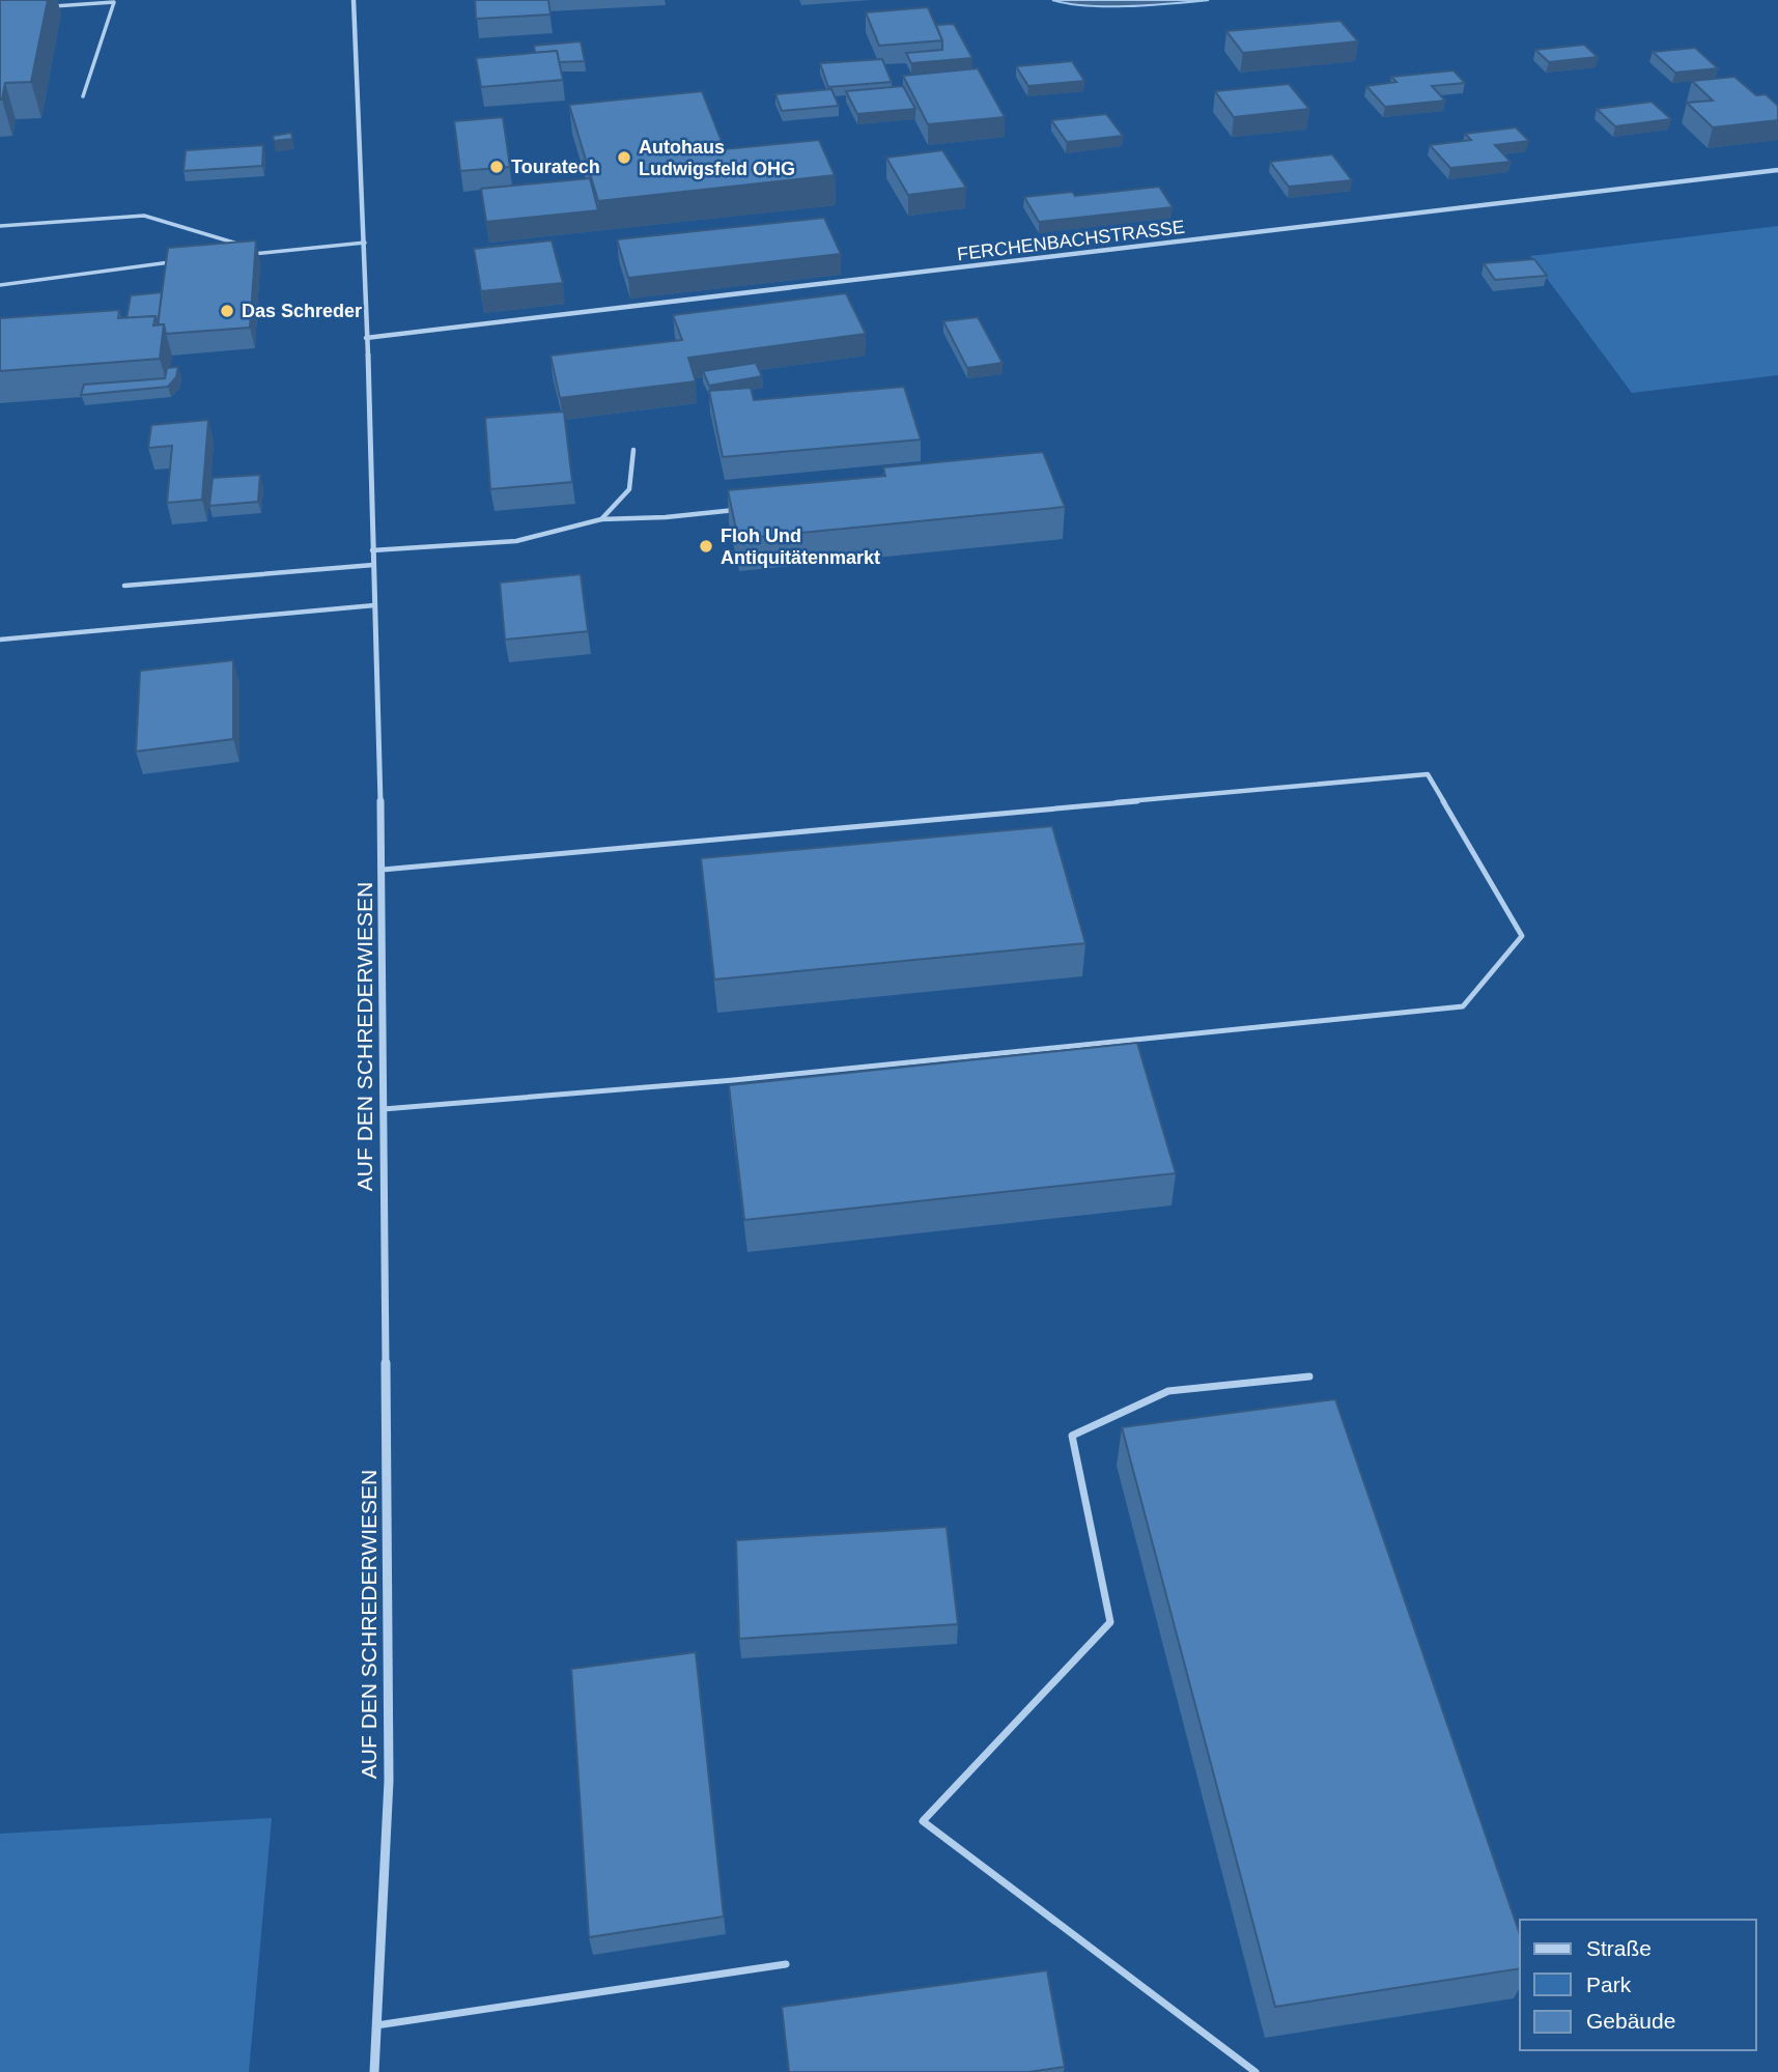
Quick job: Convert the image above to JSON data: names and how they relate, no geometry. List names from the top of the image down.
{
  "streets": {
    "street": ["FERCHENBACHSTRASSE", "AUF DEN SCHREDERWIESEN"]
  },
  "crossings": [
    ["FERCHENBACHSTRASSE", "AUF DEN SCHREDERWIESEN"]
  ],
  "places": [
    "Autohaus Ludwigsfeld OHG",
    "Touratech",
    "Das Schreder",
    "Floh Und Antiquitätenmarkt"
  ],
  "legend": ["Straße", "Park", "Gebäude"]
}
